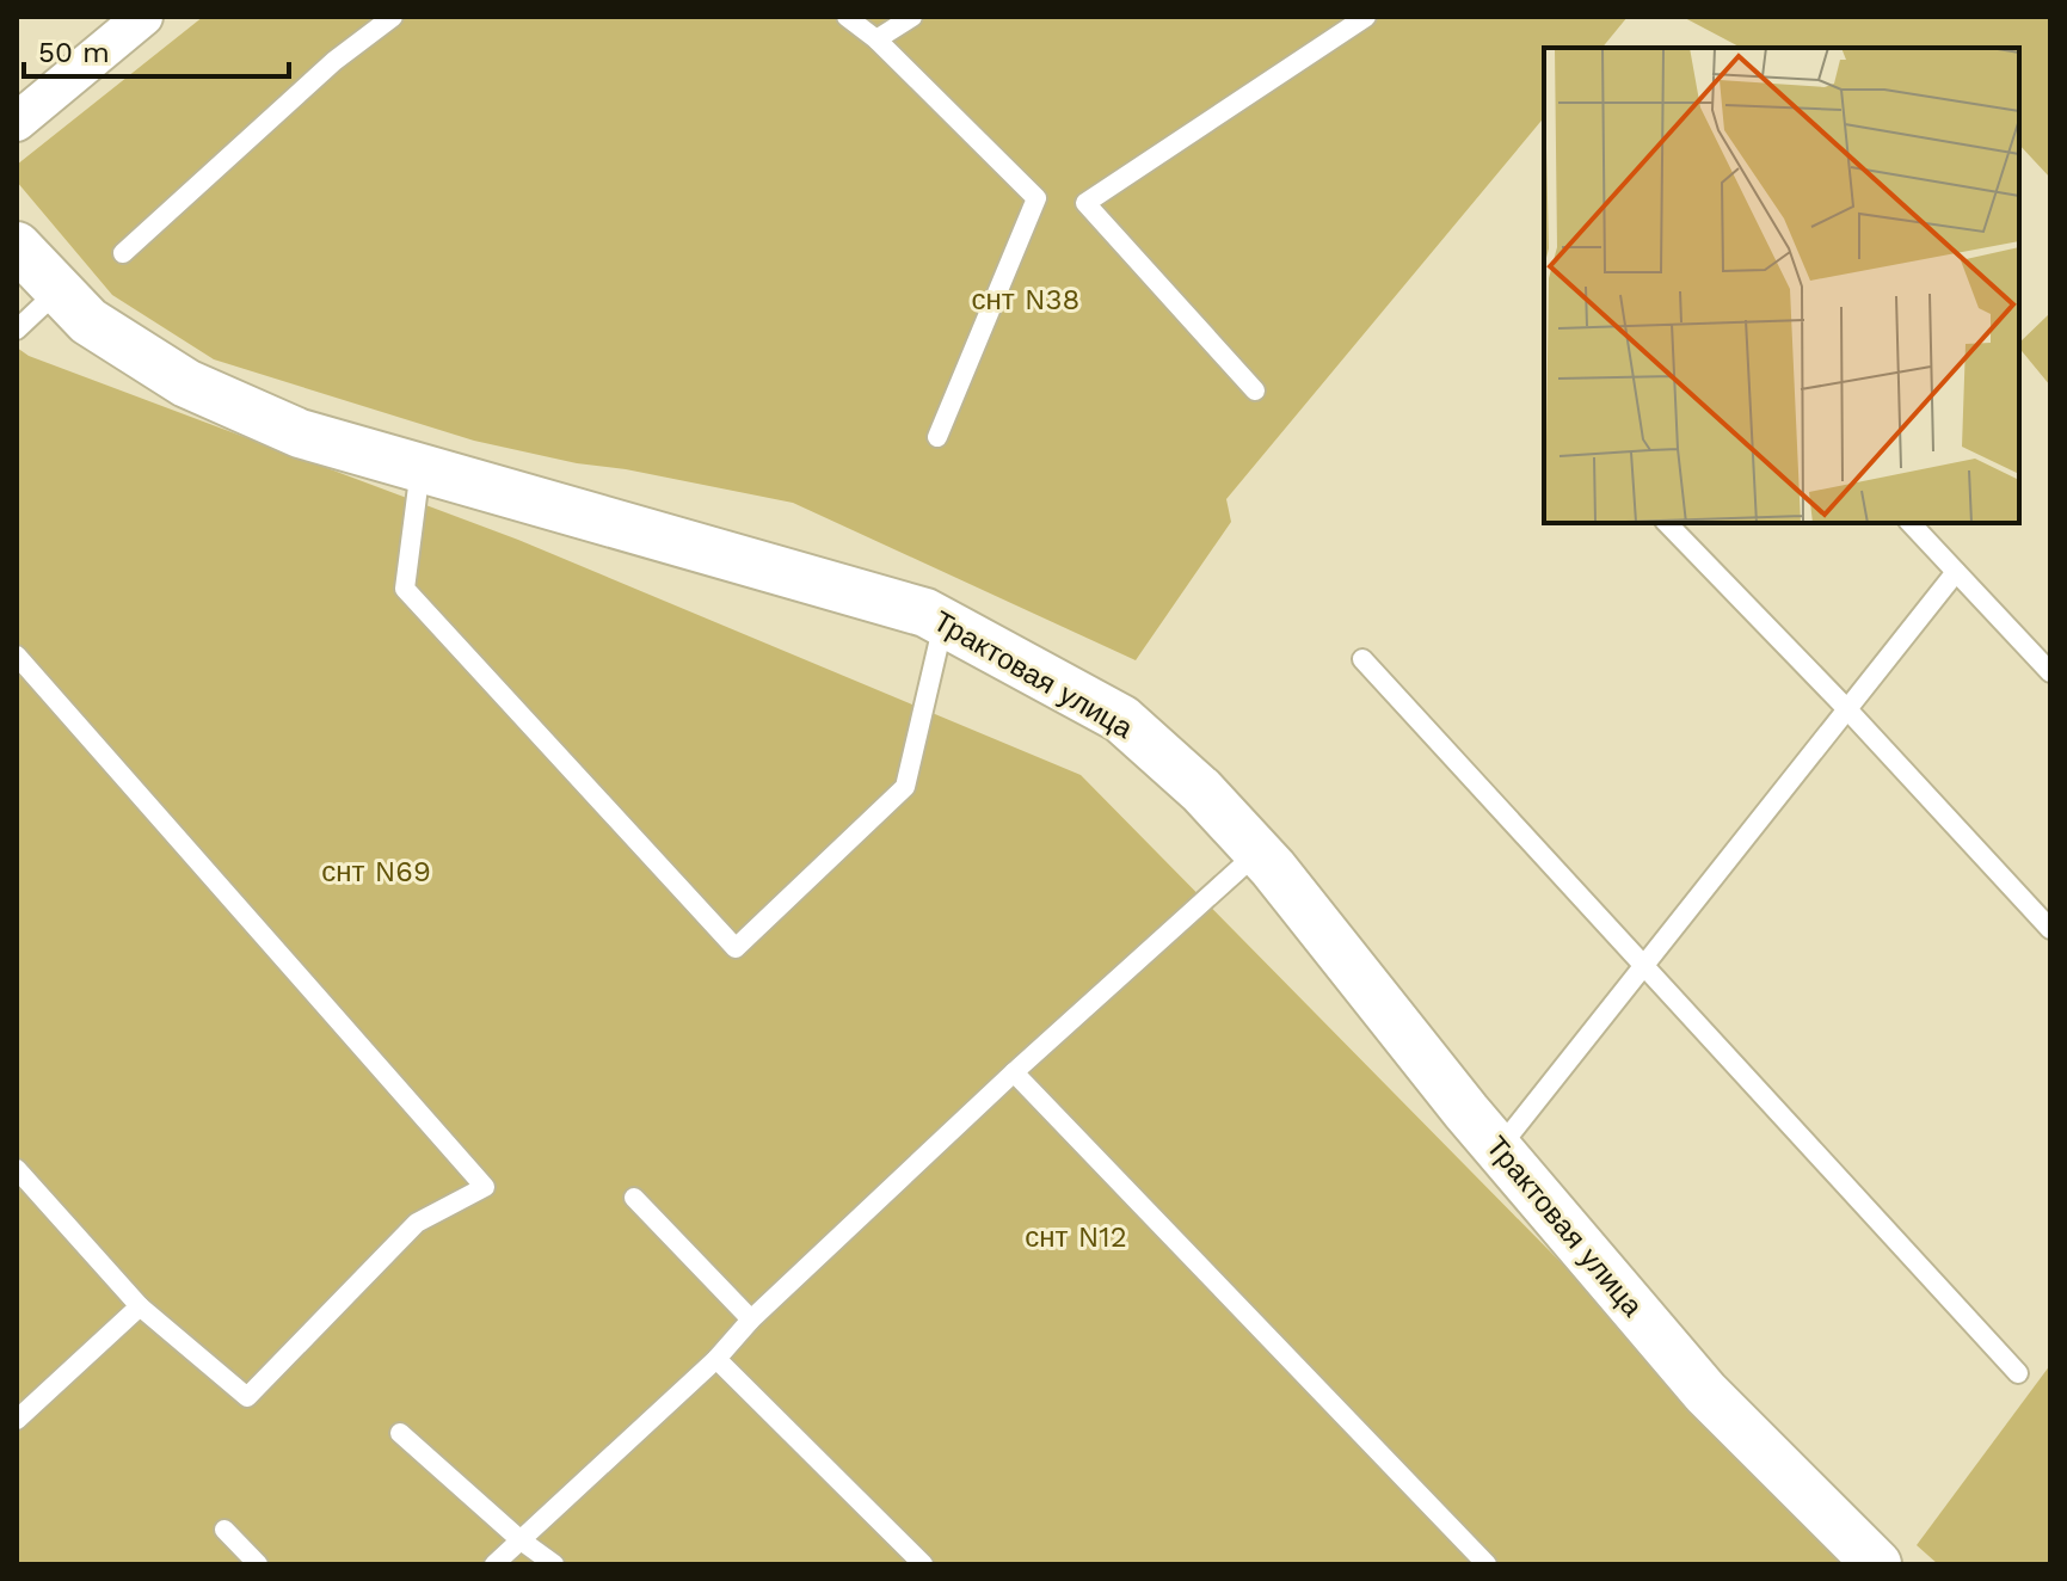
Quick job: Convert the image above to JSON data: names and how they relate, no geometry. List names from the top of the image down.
{
  "streets": {
    "street": ["Трактовая улица"]
  },
  "parks": ["снт N38", "снт N69", "снт N12"],
  "scale_bar": "50 m"
}
